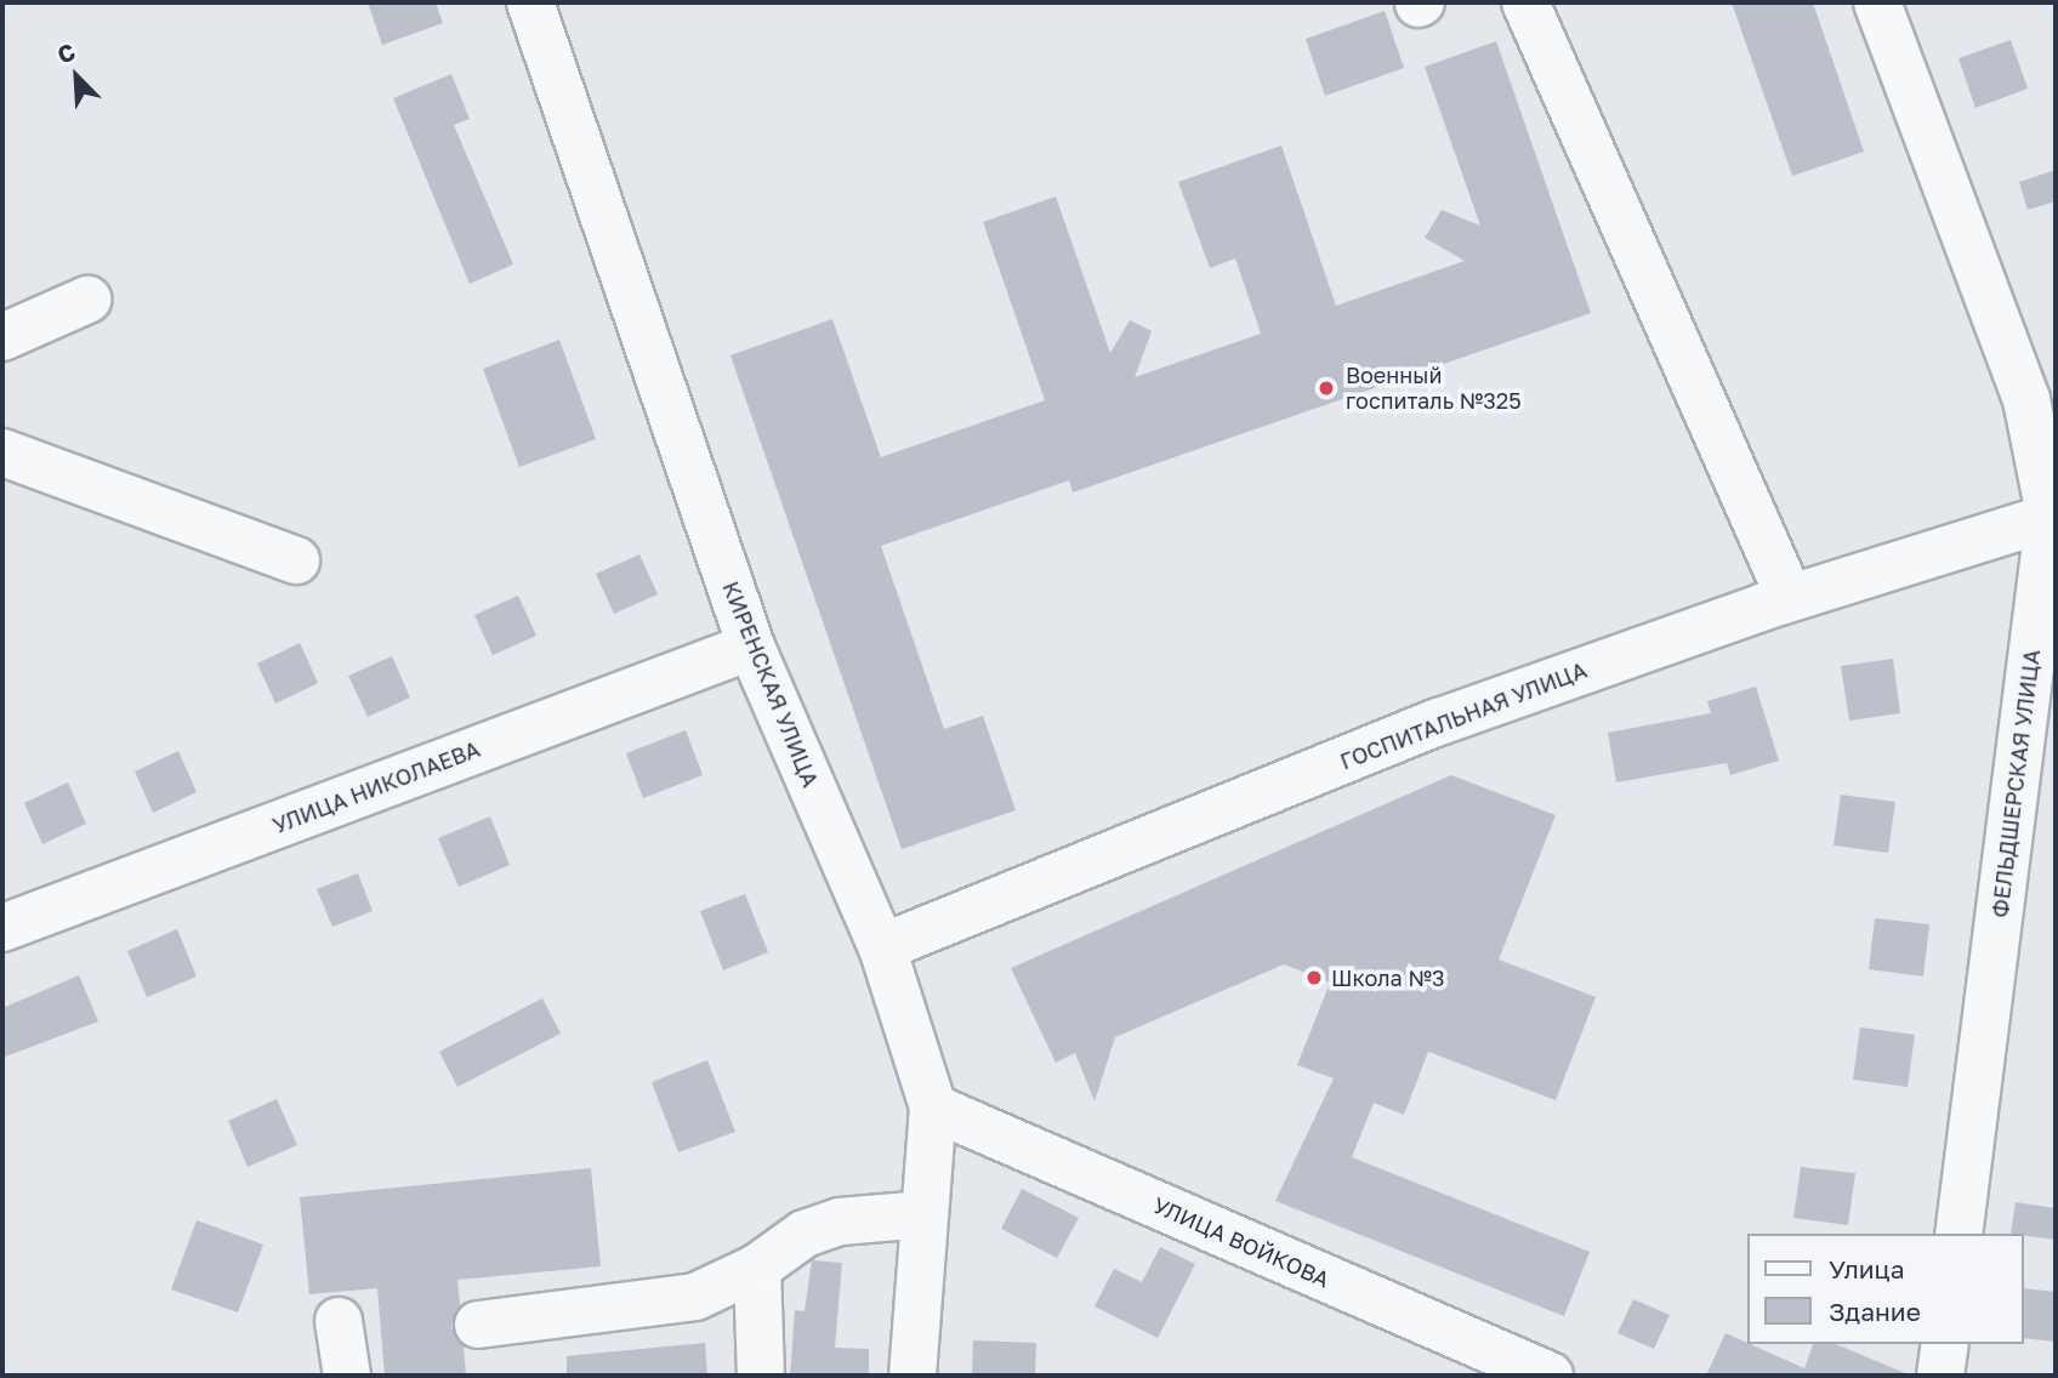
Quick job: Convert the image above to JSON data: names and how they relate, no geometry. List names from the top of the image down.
{
  "streets": {
    "street": [
      "КИРЕНСКАЯ УЛИЦА",
      "ГОСПИТАЛЬНАЯ УЛИЦА",
      "ФЕЛЬДШЕРСКАЯ УЛИЦА",
      "УЛИЦА НИКОЛАЕВА",
      "УЛИЦА ВОЙКОВА"
    ]
  },
  "crossings": [
    ["КИРЕНСКАЯ УЛИЦА", "ГОСПИТАЛЬНАЯ УЛИЦА"],
    ["КИРЕНСКАЯ УЛИЦА", "УЛИЦА НИКОЛАЕВА"],
    ["КИРЕНСКАЯ УЛИЦА", "УЛИЦА ВОЙКОВА"],
    ["ГОСПИТАЛЬНАЯ УЛИЦА", "ФЕЛЬДШЕРСКАЯ УЛИЦА"]
  ],
  "places": ["Военный госпиталь №325", "Школа №3"],
  "legend": ["Улица", "Здание"],
  "north": "top left"
}
